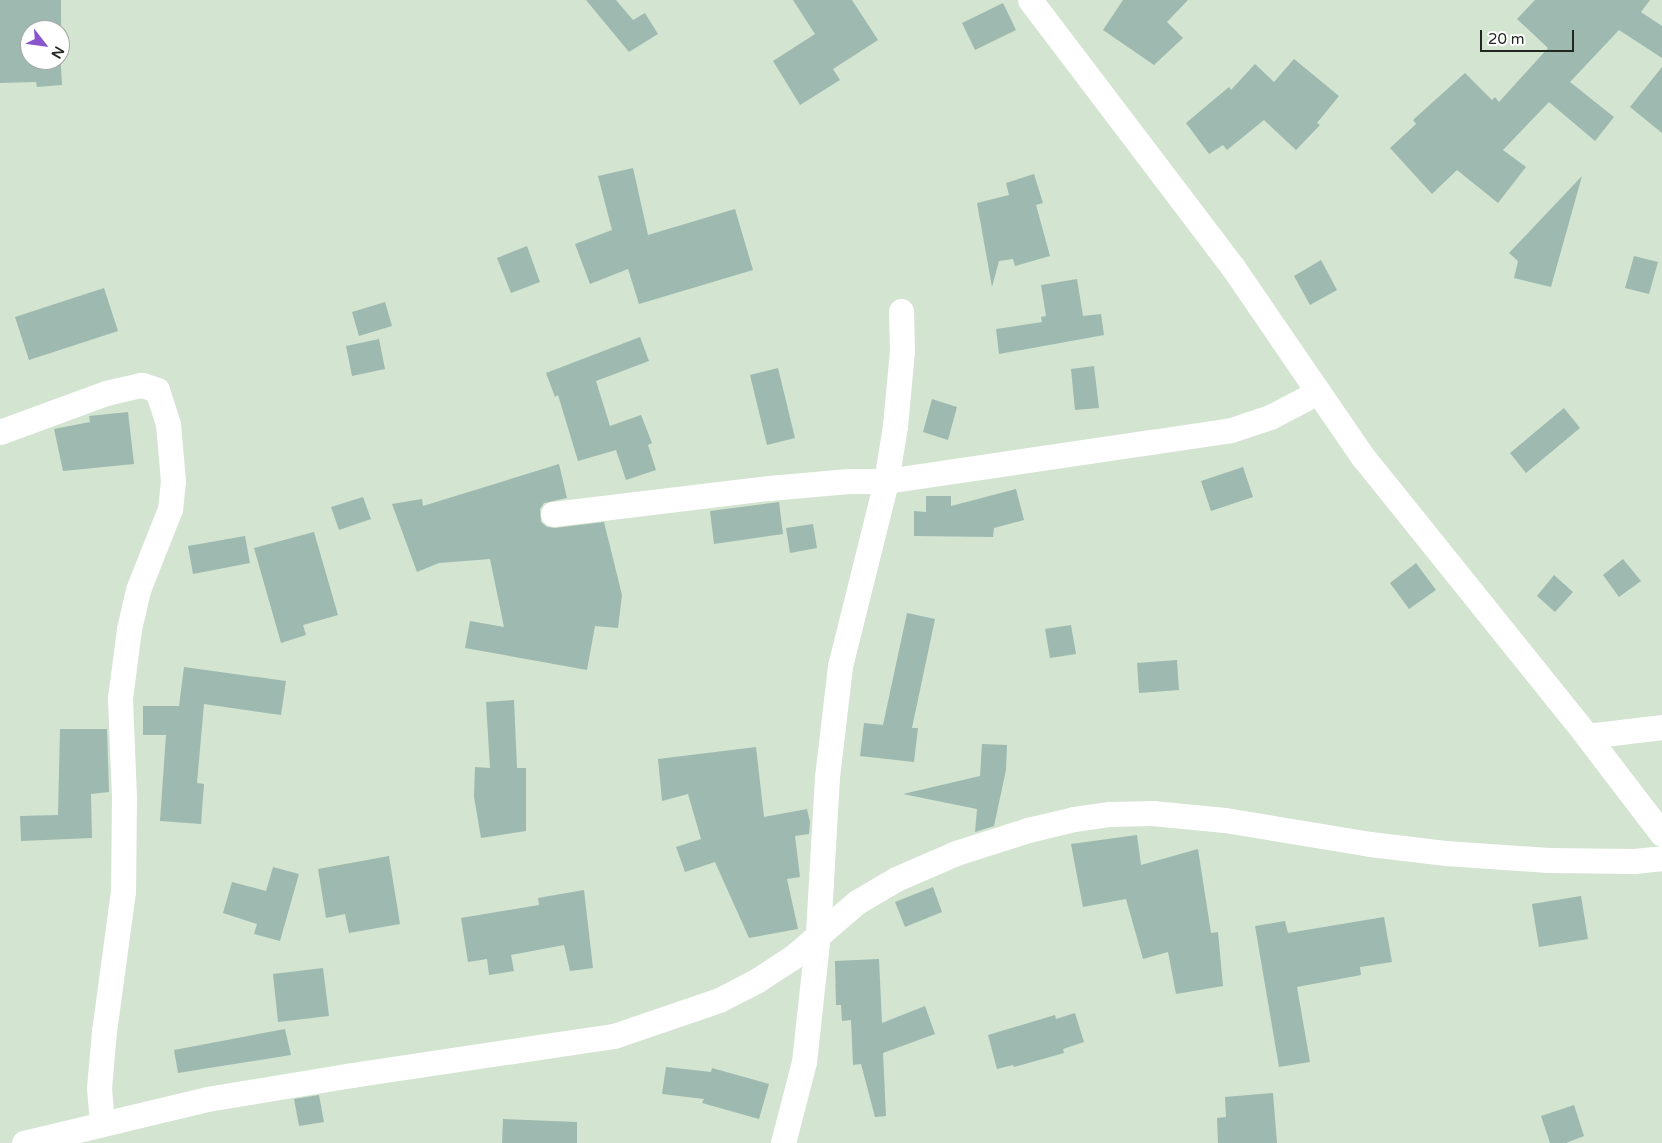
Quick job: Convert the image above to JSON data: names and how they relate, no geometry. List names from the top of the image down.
{
  "scale_bar": "20 m",
  "north": "bottom right"
}
